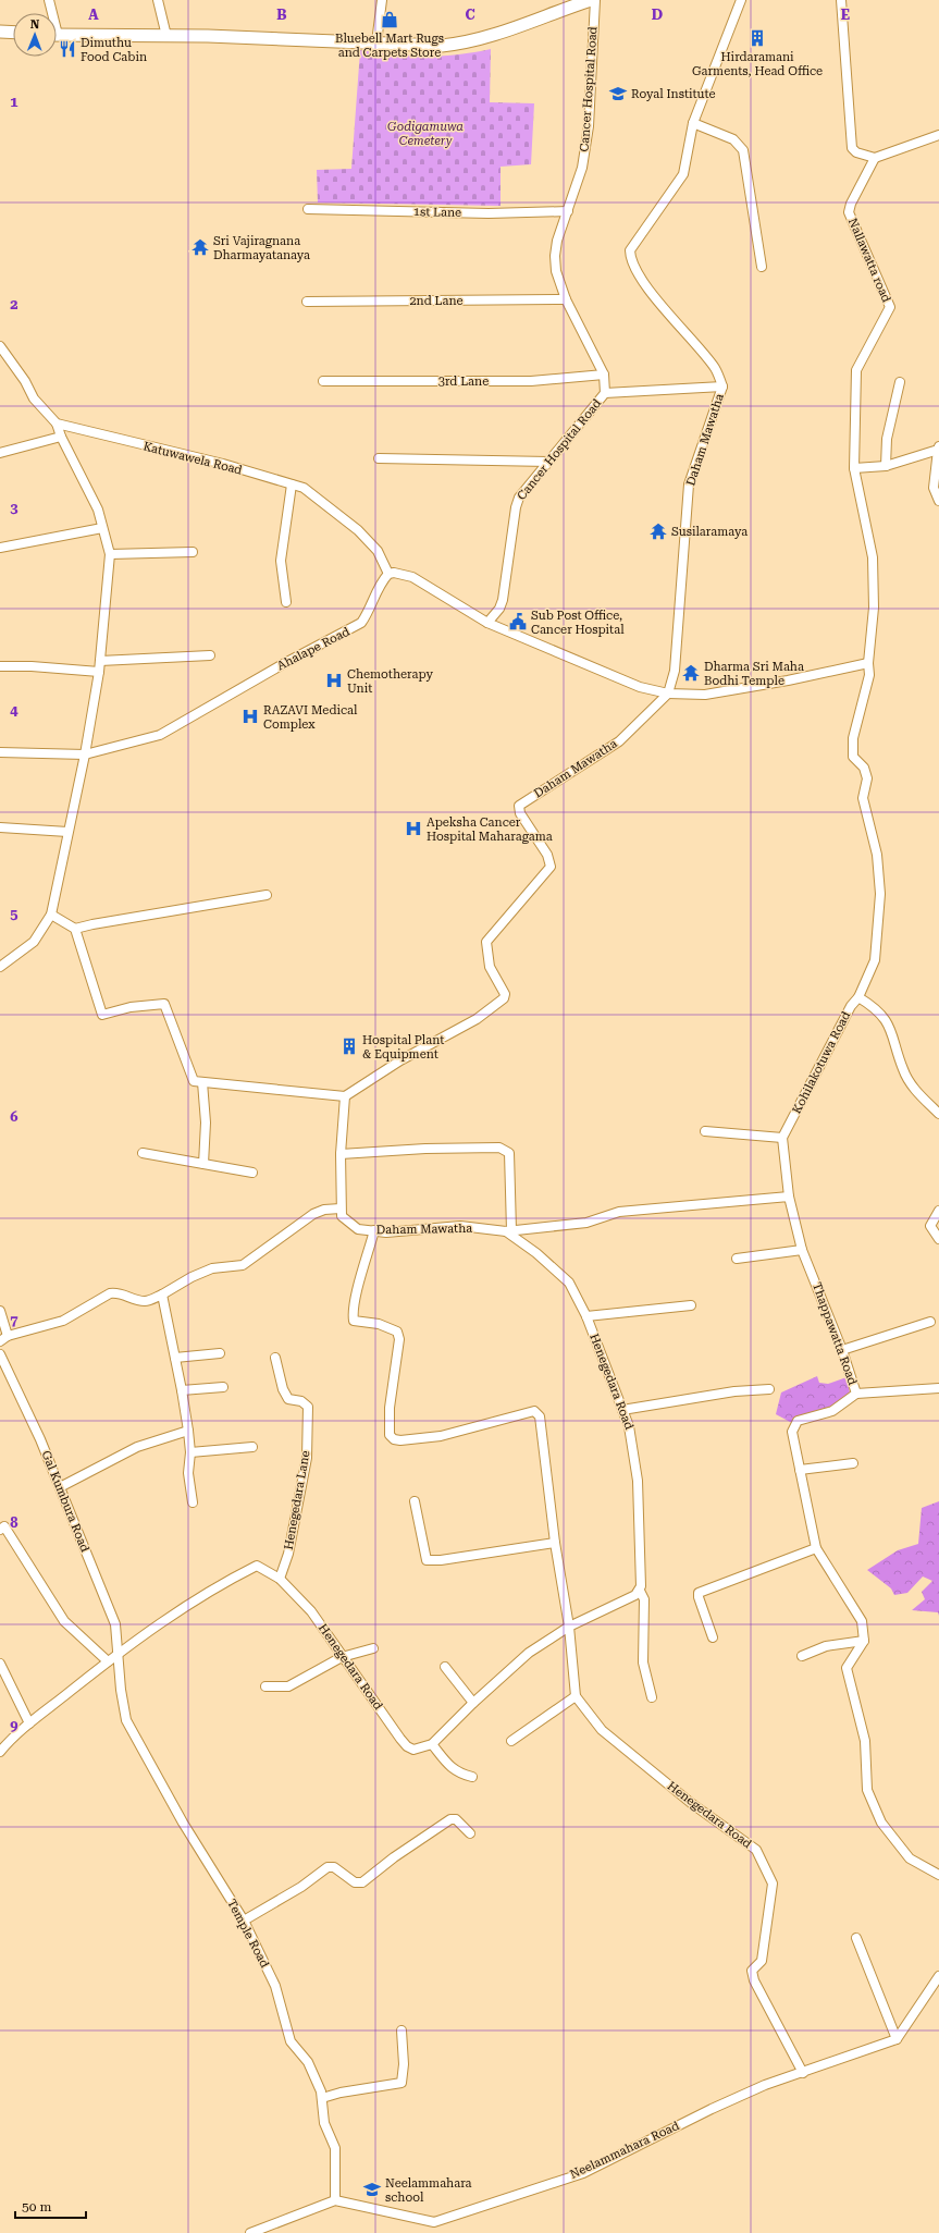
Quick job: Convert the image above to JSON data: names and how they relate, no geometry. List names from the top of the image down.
{
  "streets": {
    "street": [
      "Cancer Hospital Road",
      "1st Lane",
      "Nallawatta road",
      "2nd Lane",
      "3rd Lane",
      "Daham Mawatha",
      "Katuwawela Road",
      "Ahalape Road",
      "Kohilakotuwa Road",
      "Thappawatta Road",
      "Henegedara Road",
      "Henegedara Lane",
      "Gal Kumbura Road",
      "Temple Road",
      "Neelammahara Road"
    ]
  },
  "crossings": [
    ["Cancer Hospital Road", "1st Lane"],
    ["Cancer Hospital Road", "2nd Lane"],
    ["Cancer Hospital Road", "3rd Lane"],
    ["Nallawatta road", "Kohilakotuwa Road"],
    ["Daham Mawatha", "Henegedara Road"],
    ["Katuwawela Road", "Ahalape Road"],
    ["Henegedara Road", "Henegedara Lane"],
    ["Henegedara Road", "Gal Kumbura Road"],
    ["Henegedara Road", "Temple Road"],
    ["Henegedara Road", "Neelammahara Road"],
    ["Gal Kumbura Road", "Temple Road"],
    ["Temple Road", "Neelammahara Road"]
  ],
  "parks": ["Godigamuwa Cemetery"],
  "places": {
    "shop": ["Bluebell Mart Rugs and Carpets Store"],
    "building": ["Hirdaramani Garments, Head Office", "Hospital Plant & Equipment"],
    "restaurant": ["Dimuthu Food Cabin"],
    "school or university": ["Royal Institute", "Neelammahara school"],
    "temple": ["Sri Vajiragnana Dharmayatanaya", "Susilaramaya", "Dharma Sri Maha Bodhi Temple"],
    "public building": ["Sub Post Office, Cancer Hospital"],
    "hospital": ["Chemotherapy Unit", "RAZAVI Medical Complex", "Apeksha Cancer Hospital Maharagama"]
  },
  "scale_bar": "50 m",
  "north": "top",
  "grid": {
    "columns": [
      "A",
      "B",
      "C",
      "D",
      "E"
    ],
    "rows": [
      "1",
      "2",
      "3",
      "4",
      "5",
      "6",
      "7",
      "8",
      "9"
    ]
  }
}
